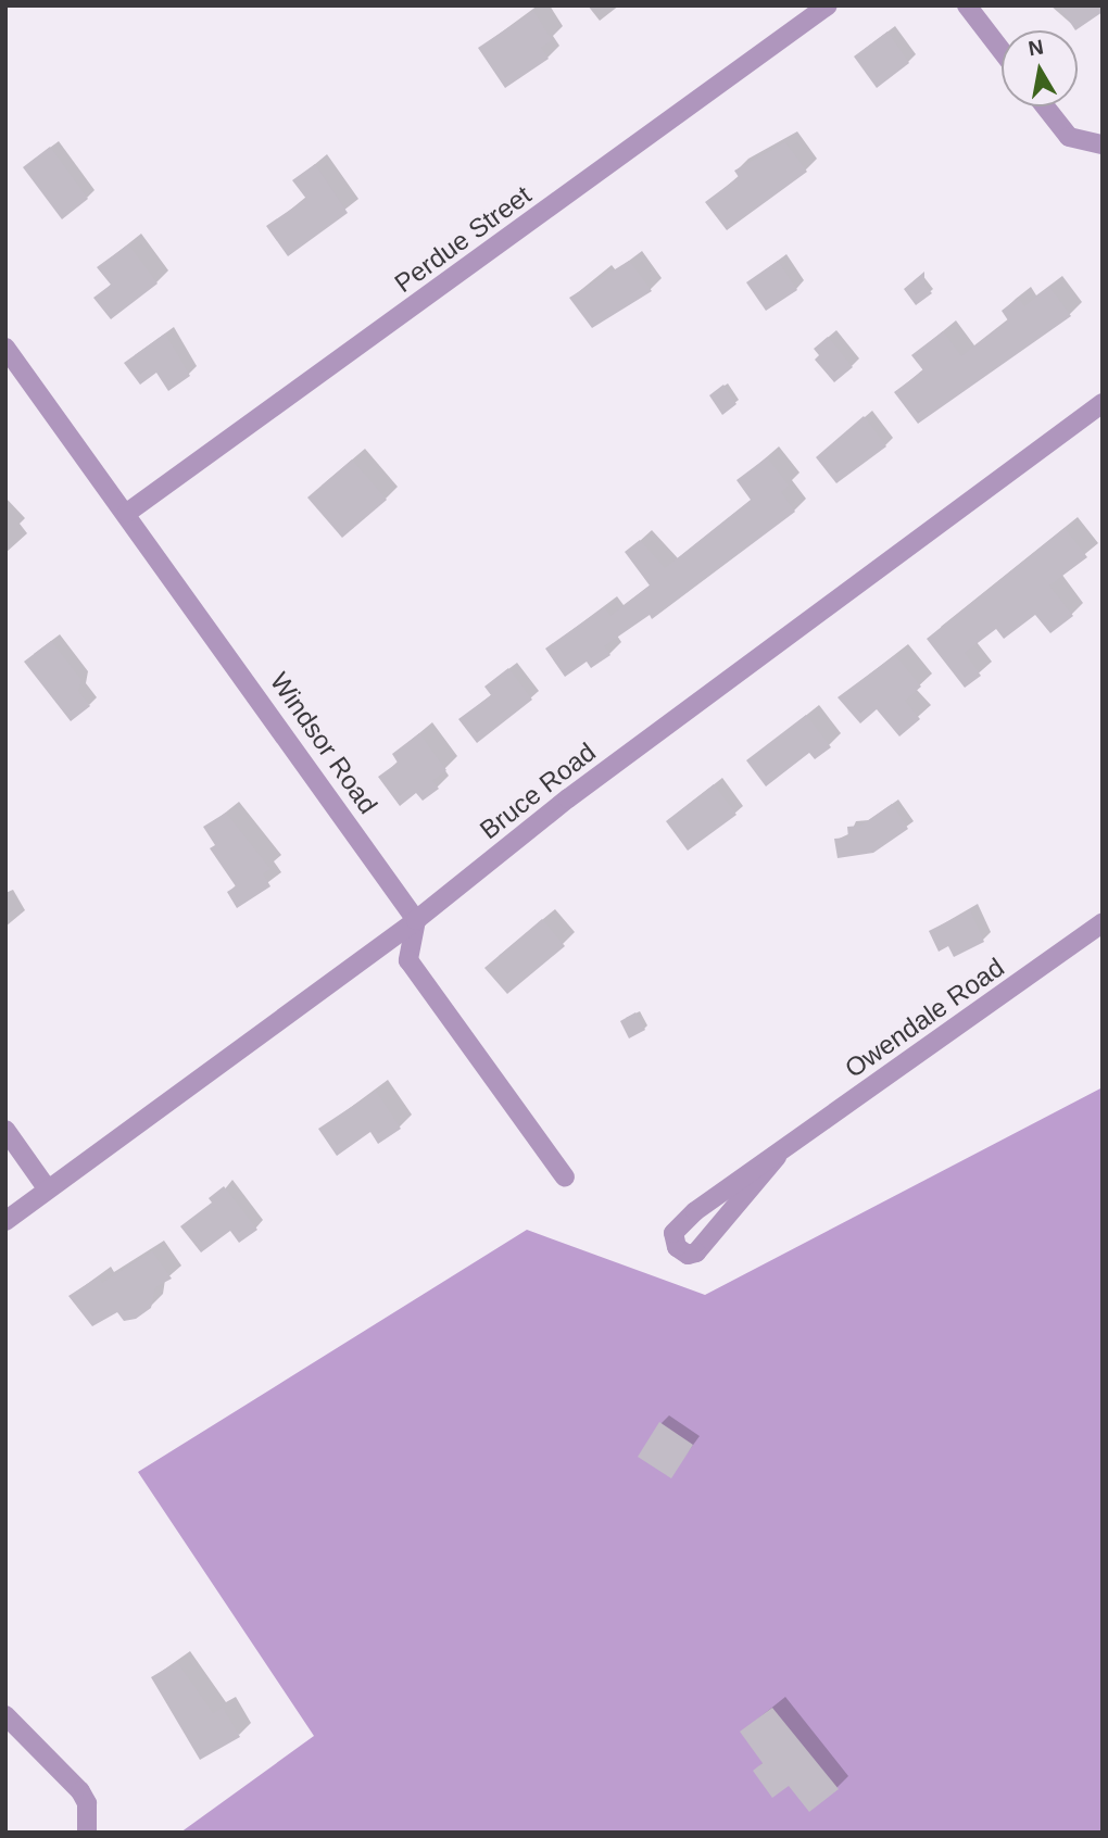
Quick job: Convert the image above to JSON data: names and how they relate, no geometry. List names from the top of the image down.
{
  "streets": {
    "street": [
      "Perdue Street",
      "Windsor Road",
      "Bruce Road",
      "Owendale Road"
    ]
  },
  "crossings": [
    ["Perdue Street", "Windsor Road"],
    ["Windsor Road", "Bruce Road"]
  ],
  "north": "top"
}
